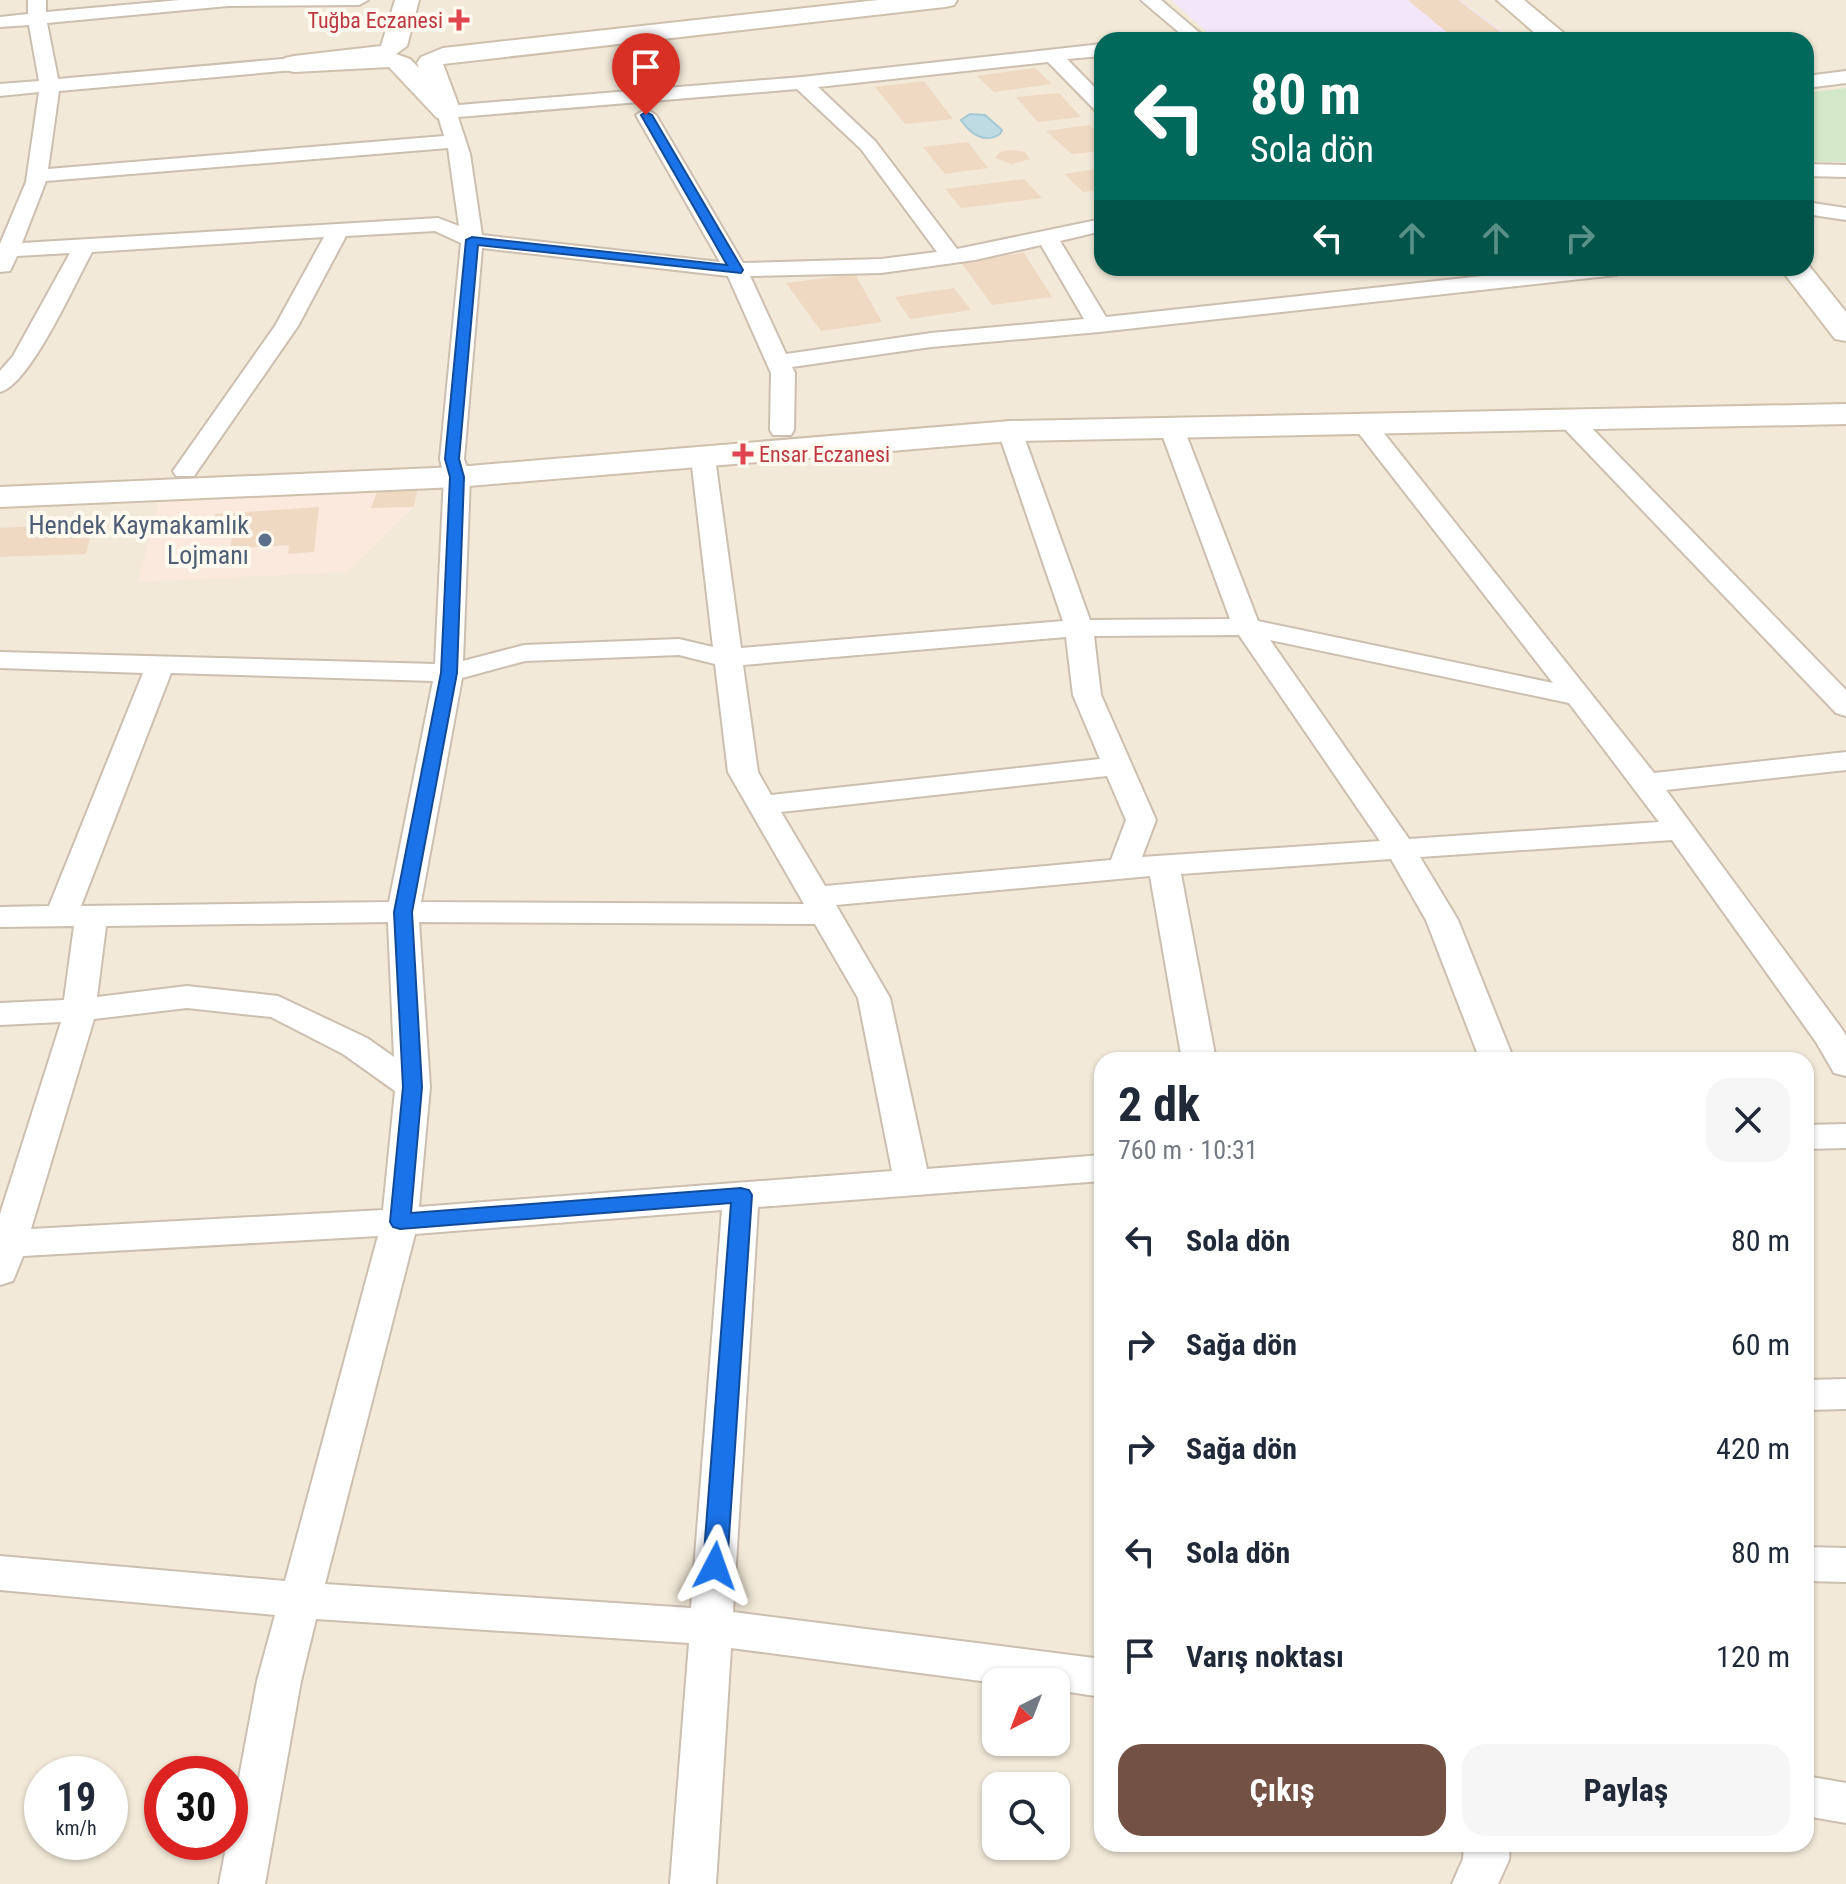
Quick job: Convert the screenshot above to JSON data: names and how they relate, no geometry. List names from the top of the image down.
{
  "places": {
    "health": ["Tuğba Eczanesi", "Ensar Eczanesi"],
    "other": ["Hendek Kaymakamlık Lojmanı"]
  },
  "north": "bottom left",
  "page": {
    "turn": ["80 m", "Sola dön"],
    "heading": ["2 dk", "760 m · 10:31"],
    "list": [
      {
        "name": "Sola dön",
        "value": "80 m"
      },
      {
        "name": "Sağa dön",
        "value": "60 m"
      },
      {
        "name": "Sağa dön",
        "value": "420 m"
      },
      {
        "name": "Sola dön",
        "value": "80 m"
      },
      {
        "name": "Varış noktası",
        "value": "120 m"
      }
    ],
    "buttons": ["Çıkış", "Paylaş"],
    "speed": "19 km/h",
    "limit": "30"
  }
}
